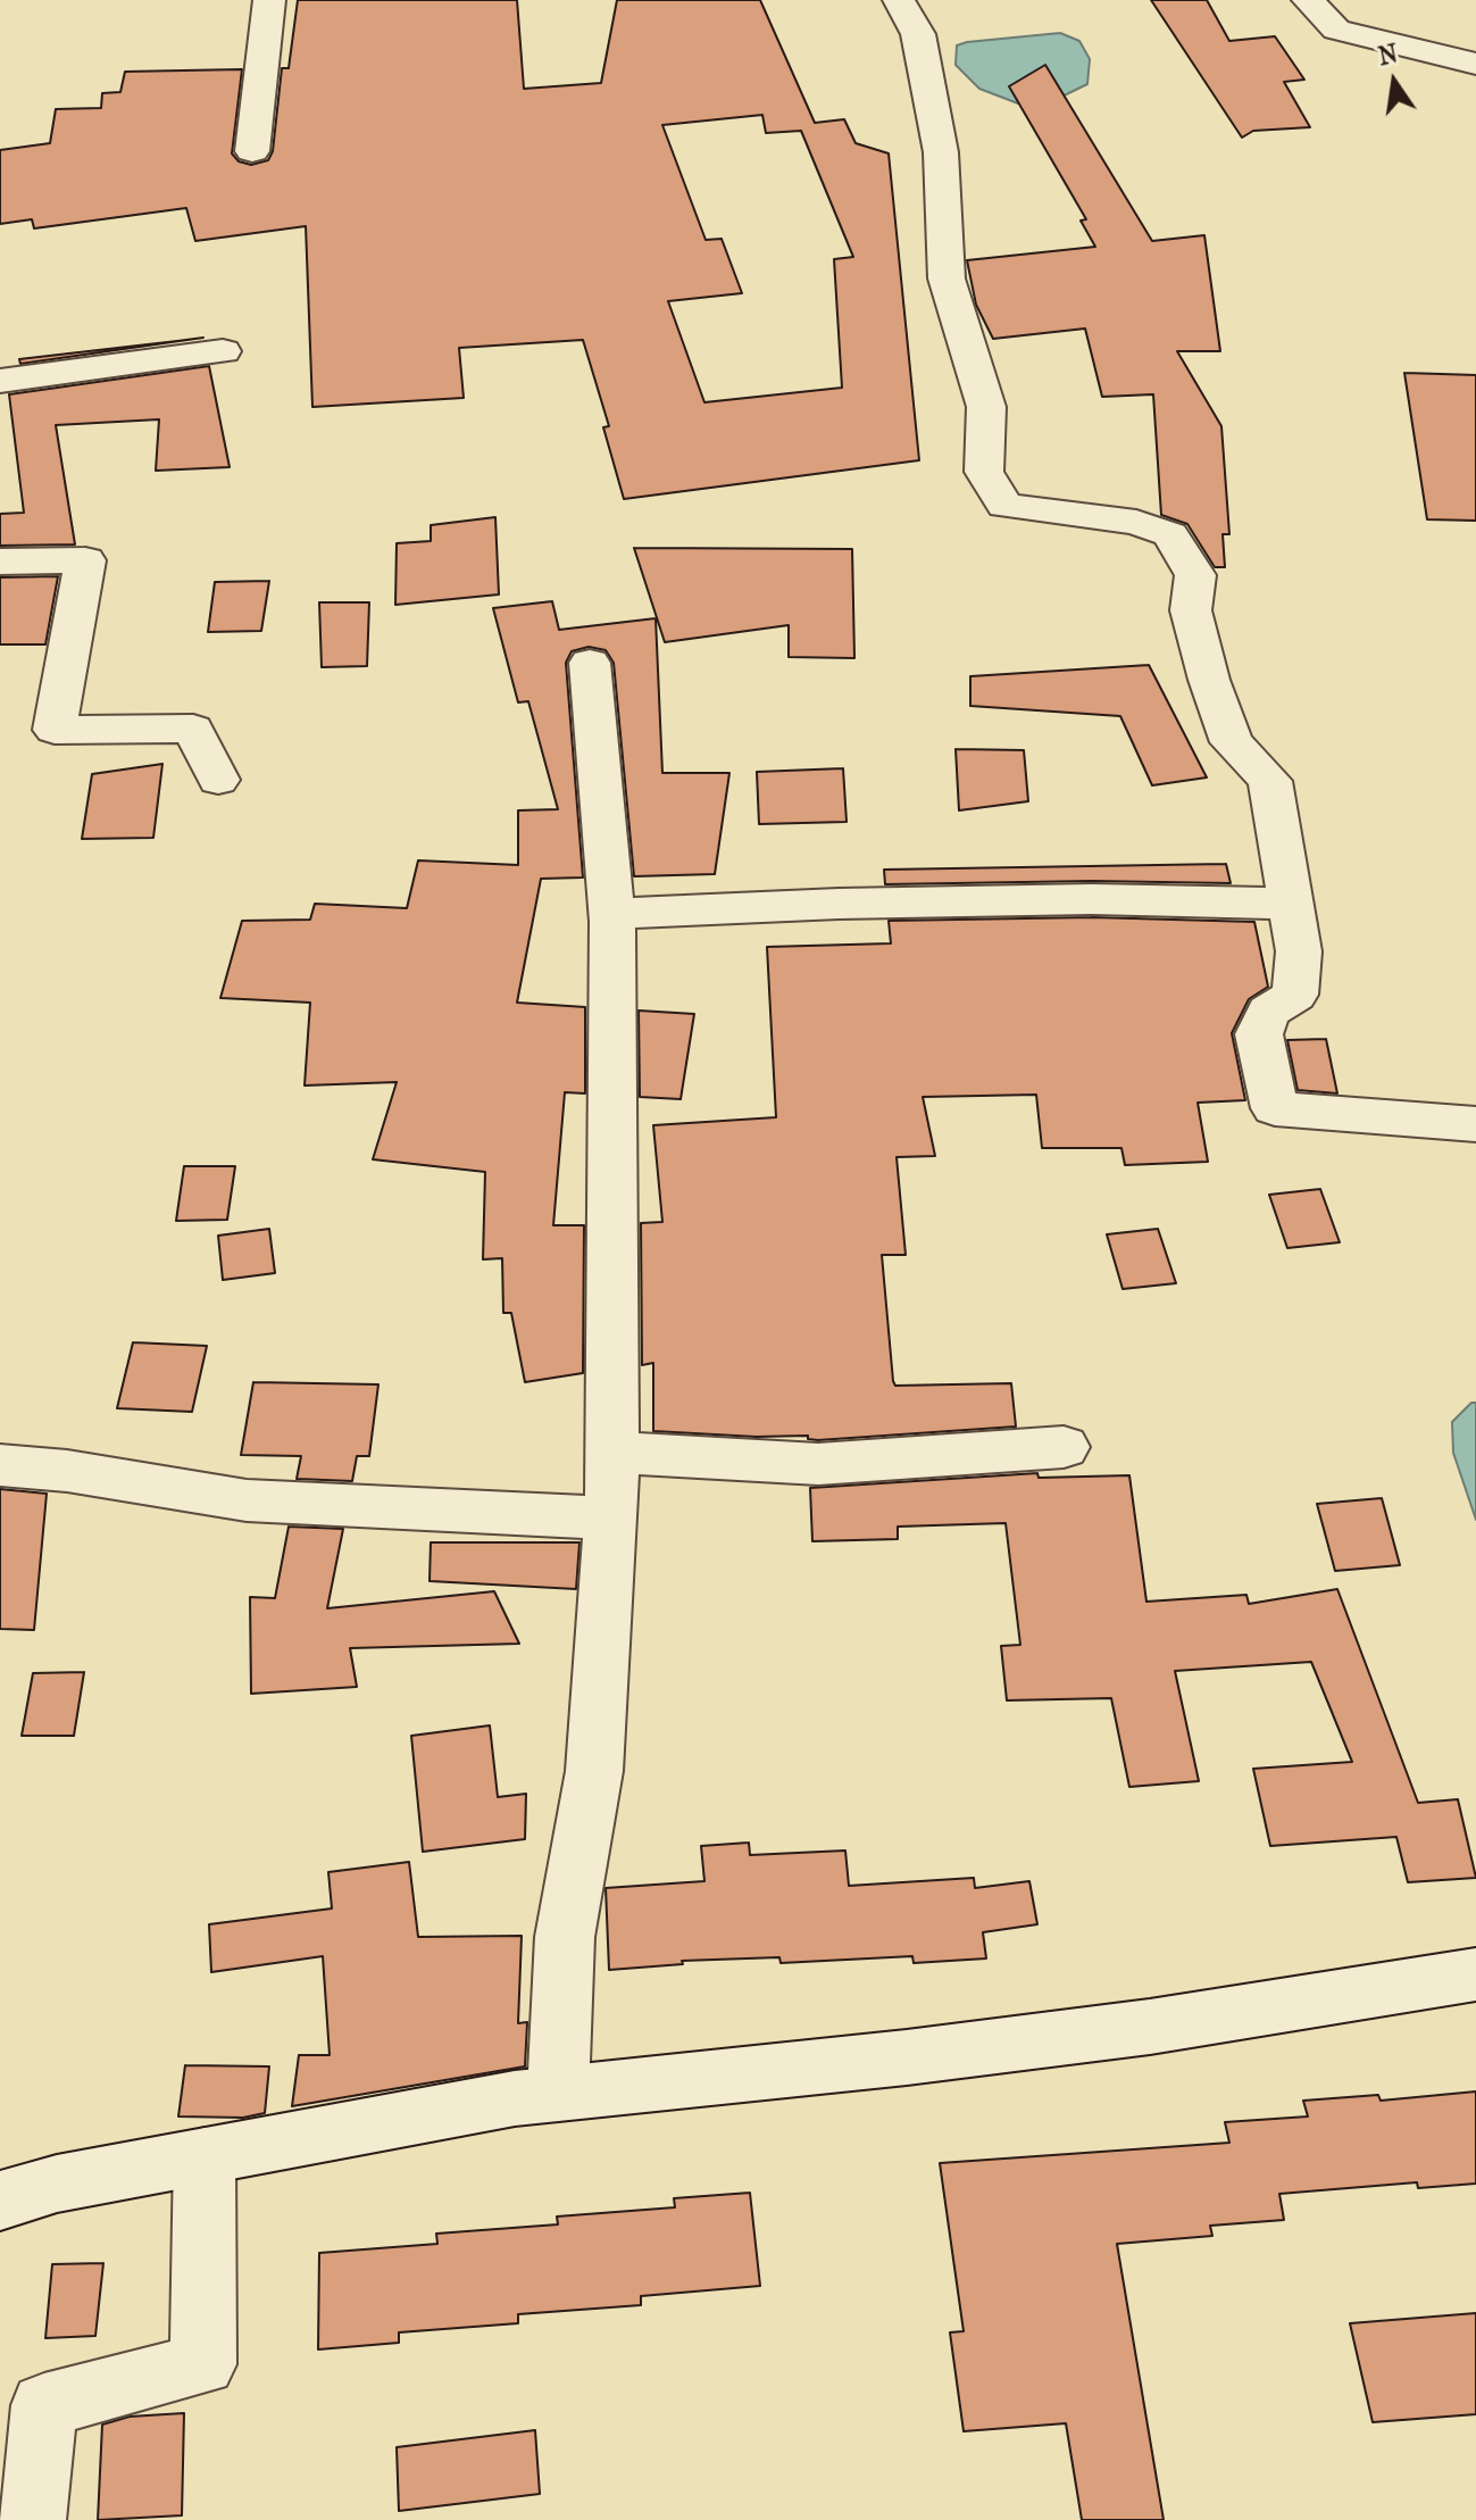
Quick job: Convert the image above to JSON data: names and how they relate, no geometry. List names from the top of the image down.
{
  "north": "top"
}
